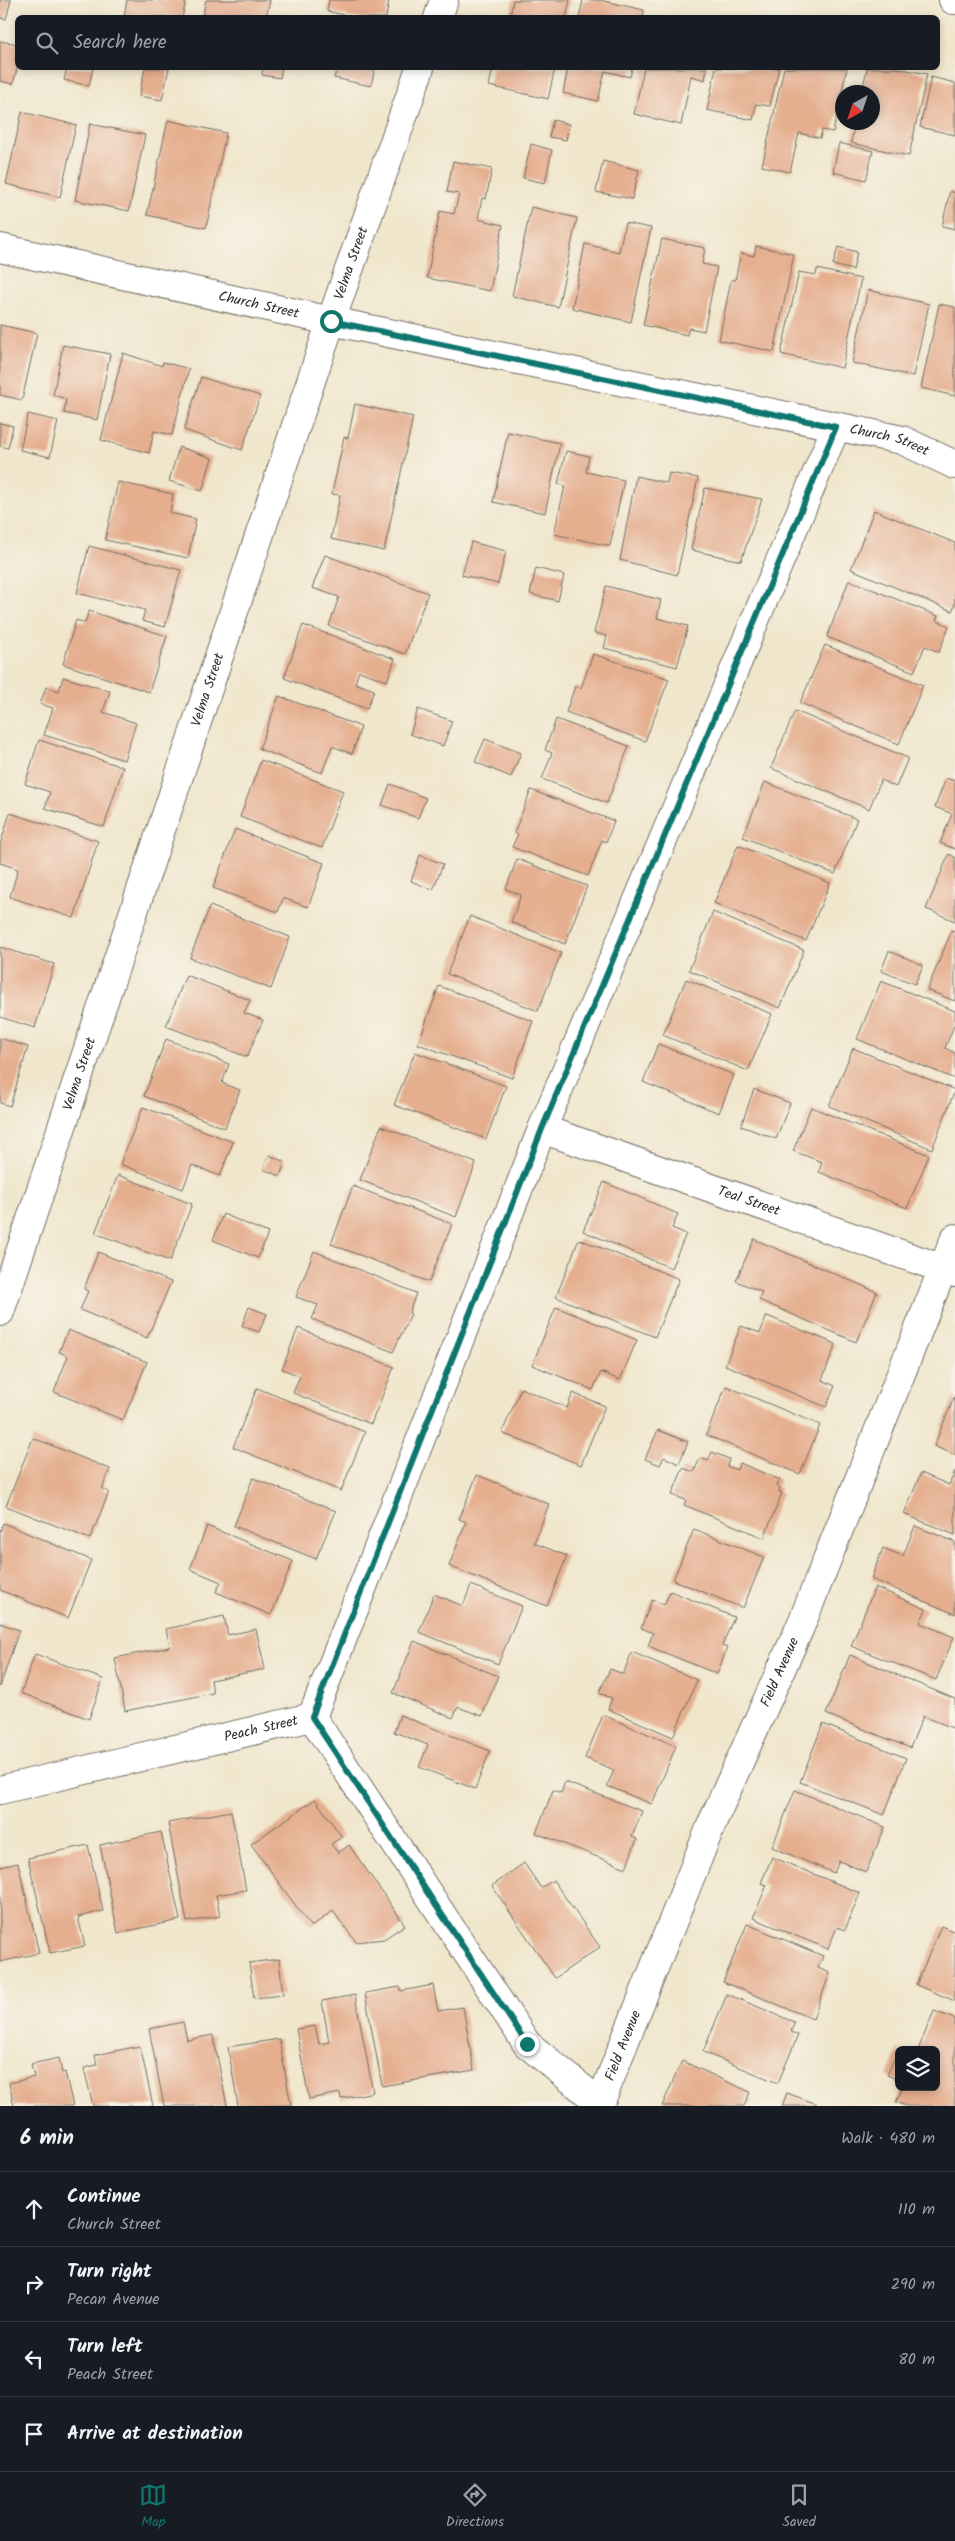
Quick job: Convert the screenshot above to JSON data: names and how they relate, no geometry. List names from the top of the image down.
{
  "streets": {
    "street": [
      "Velma Street",
      "Church Street",
      "Teal Street",
      "Field Avenue",
      "Peach Street"
    ]
  },
  "crossings": [
    ["Velma Street", "Church Street"],
    ["Teal Street", "Field Avenue"],
    ["Field Avenue", "Peach Street"]
  ],
  "north": "bottom left",
  "page": {
    "search": "Search here",
    "heading": ["6 min", "Walk · 480 m"],
    "list": [
      ["Continue", "Church Street", "110 m"],
      ["Turn right", "Pecan Avenue", "290 m"],
      ["Turn left", "Peach Street", "80 m"],
      "Arrive at destination"
    ],
    "nav": ["Map", "Directions", "Saved"]
  }
}
